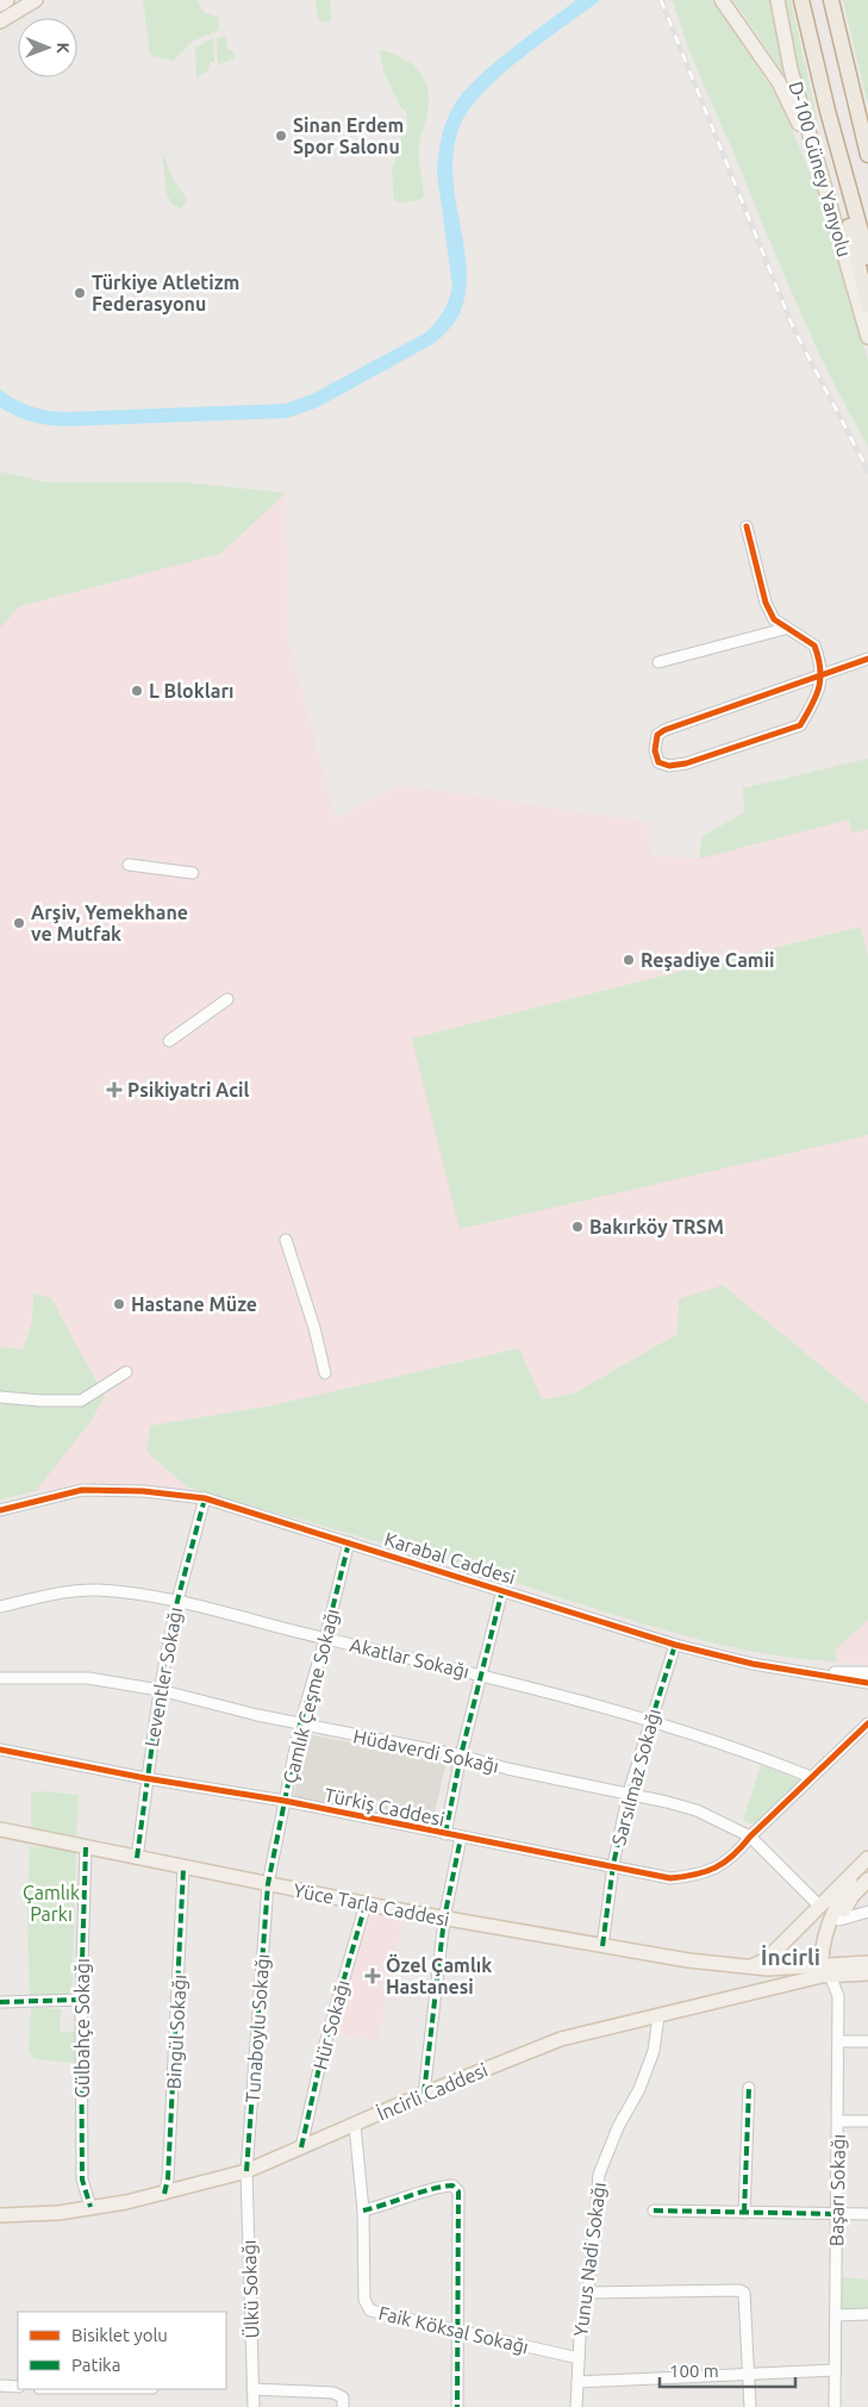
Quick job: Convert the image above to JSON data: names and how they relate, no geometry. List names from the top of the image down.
{
  "streets": {
    "main road": ["D-100 Güney Yanyolu", "Yüce Tarla Caddesi", "İncirli Caddesi"],
    "street": [
      "Karabal Caddesi",
      "Akatlar Sokağı",
      "Leventler Sokağı",
      "Çamlık Çeşme Sokağı",
      "Hüdaverdi Sokağı",
      "Sarsılmaz Sokağı",
      "Türkiş Caddesi",
      "Hür Sokağı",
      "Gülbahçe Sokağı",
      "Tunaboylu Sokağı",
      "Bingül Sokağı",
      "Başarı Sokağı",
      "Yunus Nadi Sokağı",
      "Ülkü Sokağı",
      "Faik Köksal Sokağı"
    ]
  },
  "crossings": [
    ["Karabal Caddesi", "Leventler Sokağı"],
    ["Karabal Caddesi", "Çamlık Çeşme Sokağı"],
    ["Karabal Caddesi", "Sarsılmaz Sokağı"],
    ["Akatlar Sokağı", "Leventler Sokağı"],
    ["Akatlar Sokağı", "Çamlık Çeşme Sokağı"],
    ["Akatlar Sokağı", "Sarsılmaz Sokağı"],
    ["Akatlar Sokağı", "Türkiş Caddesi"],
    ["Leventler Sokağı", "Hüdaverdi Sokağı"],
    ["Leventler Sokağı", "Türkiş Caddesi"],
    ["Leventler Sokağı", "Yüce Tarla Caddesi"],
    ["Çamlık Çeşme Sokağı", "Hüdaverdi Sokağı"],
    ["Çamlık Çeşme Sokağı", "Türkiş Caddesi"],
    ["Çamlık Çeşme Sokağı", "Yüce Tarla Caddesi"],
    ["Çamlık Çeşme Sokağı", "Tunaboylu Sokağı"],
    ["Hüdaverdi Sokağı", "Sarsılmaz Sokağı"],
    ["Hüdaverdi Sokağı", "Türkiş Caddesi"],
    ["Sarsılmaz Sokağı", "Türkiş Caddesi"],
    ["Sarsılmaz Sokağı", "Yüce Tarla Caddesi"],
    ["Yüce Tarla Caddesi", "Hür Sokağı"],
    ["Yüce Tarla Caddesi", "Gülbahçe Sokağı"],
    ["Yüce Tarla Caddesi", "Tunaboylu Sokağı"],
    ["Yüce Tarla Caddesi", "Bingül Sokağı"],
    ["Yüce Tarla Caddesi", "İncirli Caddesi"],
    ["Hür Sokağı", "İncirli Caddesi"],
    ["Gülbahçe Sokağı", "İncirli Caddesi"],
    ["Tunaboylu Sokağı", "İncirli Caddesi"],
    ["Tunaboylu Sokağı", "Ülkü Sokağı"],
    ["Bingül Sokağı", "İncirli Caddesi"],
    ["İncirli Caddesi", "Başarı Sokağı"],
    ["İncirli Caddesi", "Yunus Nadi Sokağı"],
    ["İncirli Caddesi", "Ülkü Sokağı"],
    ["İncirli Caddesi", "Faik Köksal Sokağı"],
    ["Yunus Nadi Sokağı", "Faik Köksal Sokağı"]
  ],
  "districts": ["İncirli"],
  "parks": ["Çamlık Parkı"],
  "places": {
    "other": [
      "Sinan Erdem Spor Salonu",
      "Türkiye Atletizm Federasyonu",
      "L Blokları",
      "Arşiv, Yemekhane ve Mutfak",
      "Reşadiye Camii",
      "Bakırköy TRSM",
      "Hastane Müze"
    ],
    "health": ["Psikiyatri Acil", "Özel Çamlık Hastanesi"]
  },
  "legend": ["Bisiklet yolu", "Patika"],
  "scale_bar": "100 m",
  "north": "right"
}
